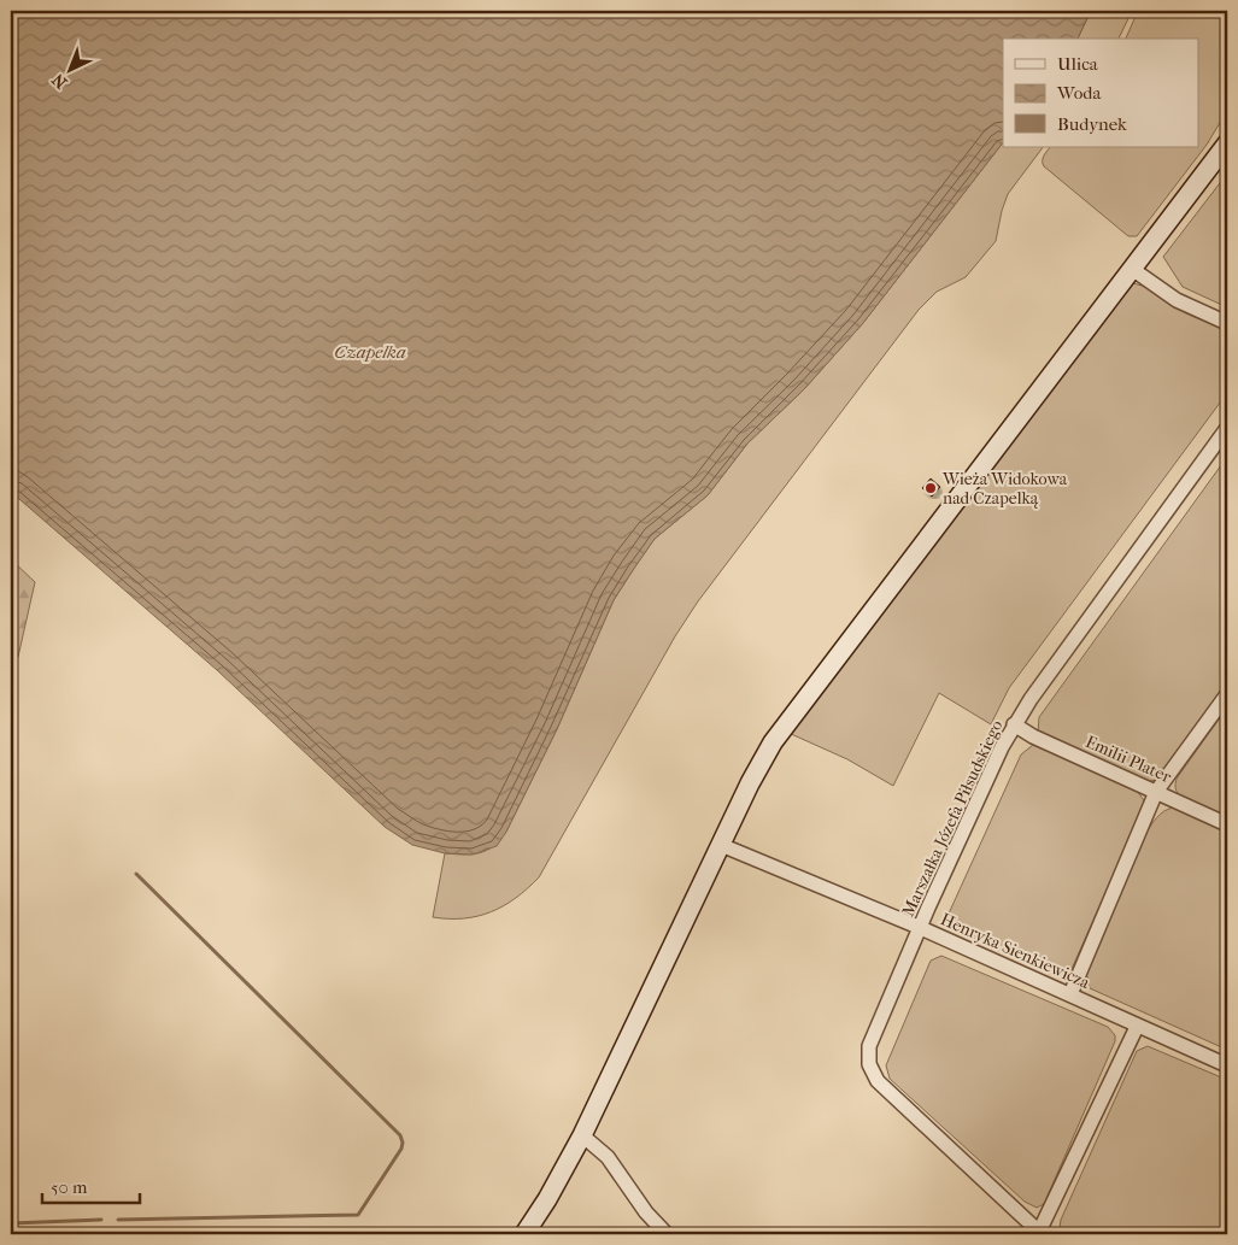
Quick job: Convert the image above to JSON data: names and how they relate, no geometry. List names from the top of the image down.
{
  "streets": {
    "street": ["Emilii Plater", "Marszałka Józefa Piłsudskiego", "Henryka Sienkiewicza"]
  },
  "crossings": [
    ["Emilii Plater", "Marszałka Józefa Piłsudskiego"],
    ["Marszałka Józefa Piłsudskiego", "Henryka Sienkiewicza"]
  ],
  "water": ["Czapelka"],
  "places": ["Wieża Widokowa nad Czapelką"],
  "legend": ["Ulica", "Woda", "Budynek"],
  "scale_bar": "50 m",
  "north": "bottom left"
}
